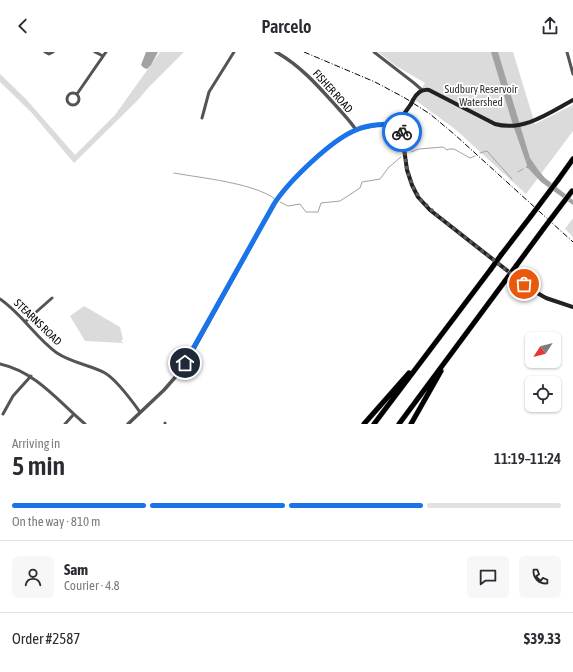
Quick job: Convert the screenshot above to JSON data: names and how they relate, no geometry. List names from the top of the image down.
{
  "streets": {
    "street": ["FISHER ROAD", "STEARNS ROAD"]
  },
  "parks": ["Sudbury Reservoir Watershed"],
  "north": "bottom left",
  "page": {
    "header": "Parcelo",
    "heading": ["5 min", "Arriving in", "11:19–11:24"],
    "panel": [
      "Sam",
      "Courier · 4.8",
      "Order #2587",
      "$39.33"
    ],
    "bar": "On the way · 810 m"
  }
}
